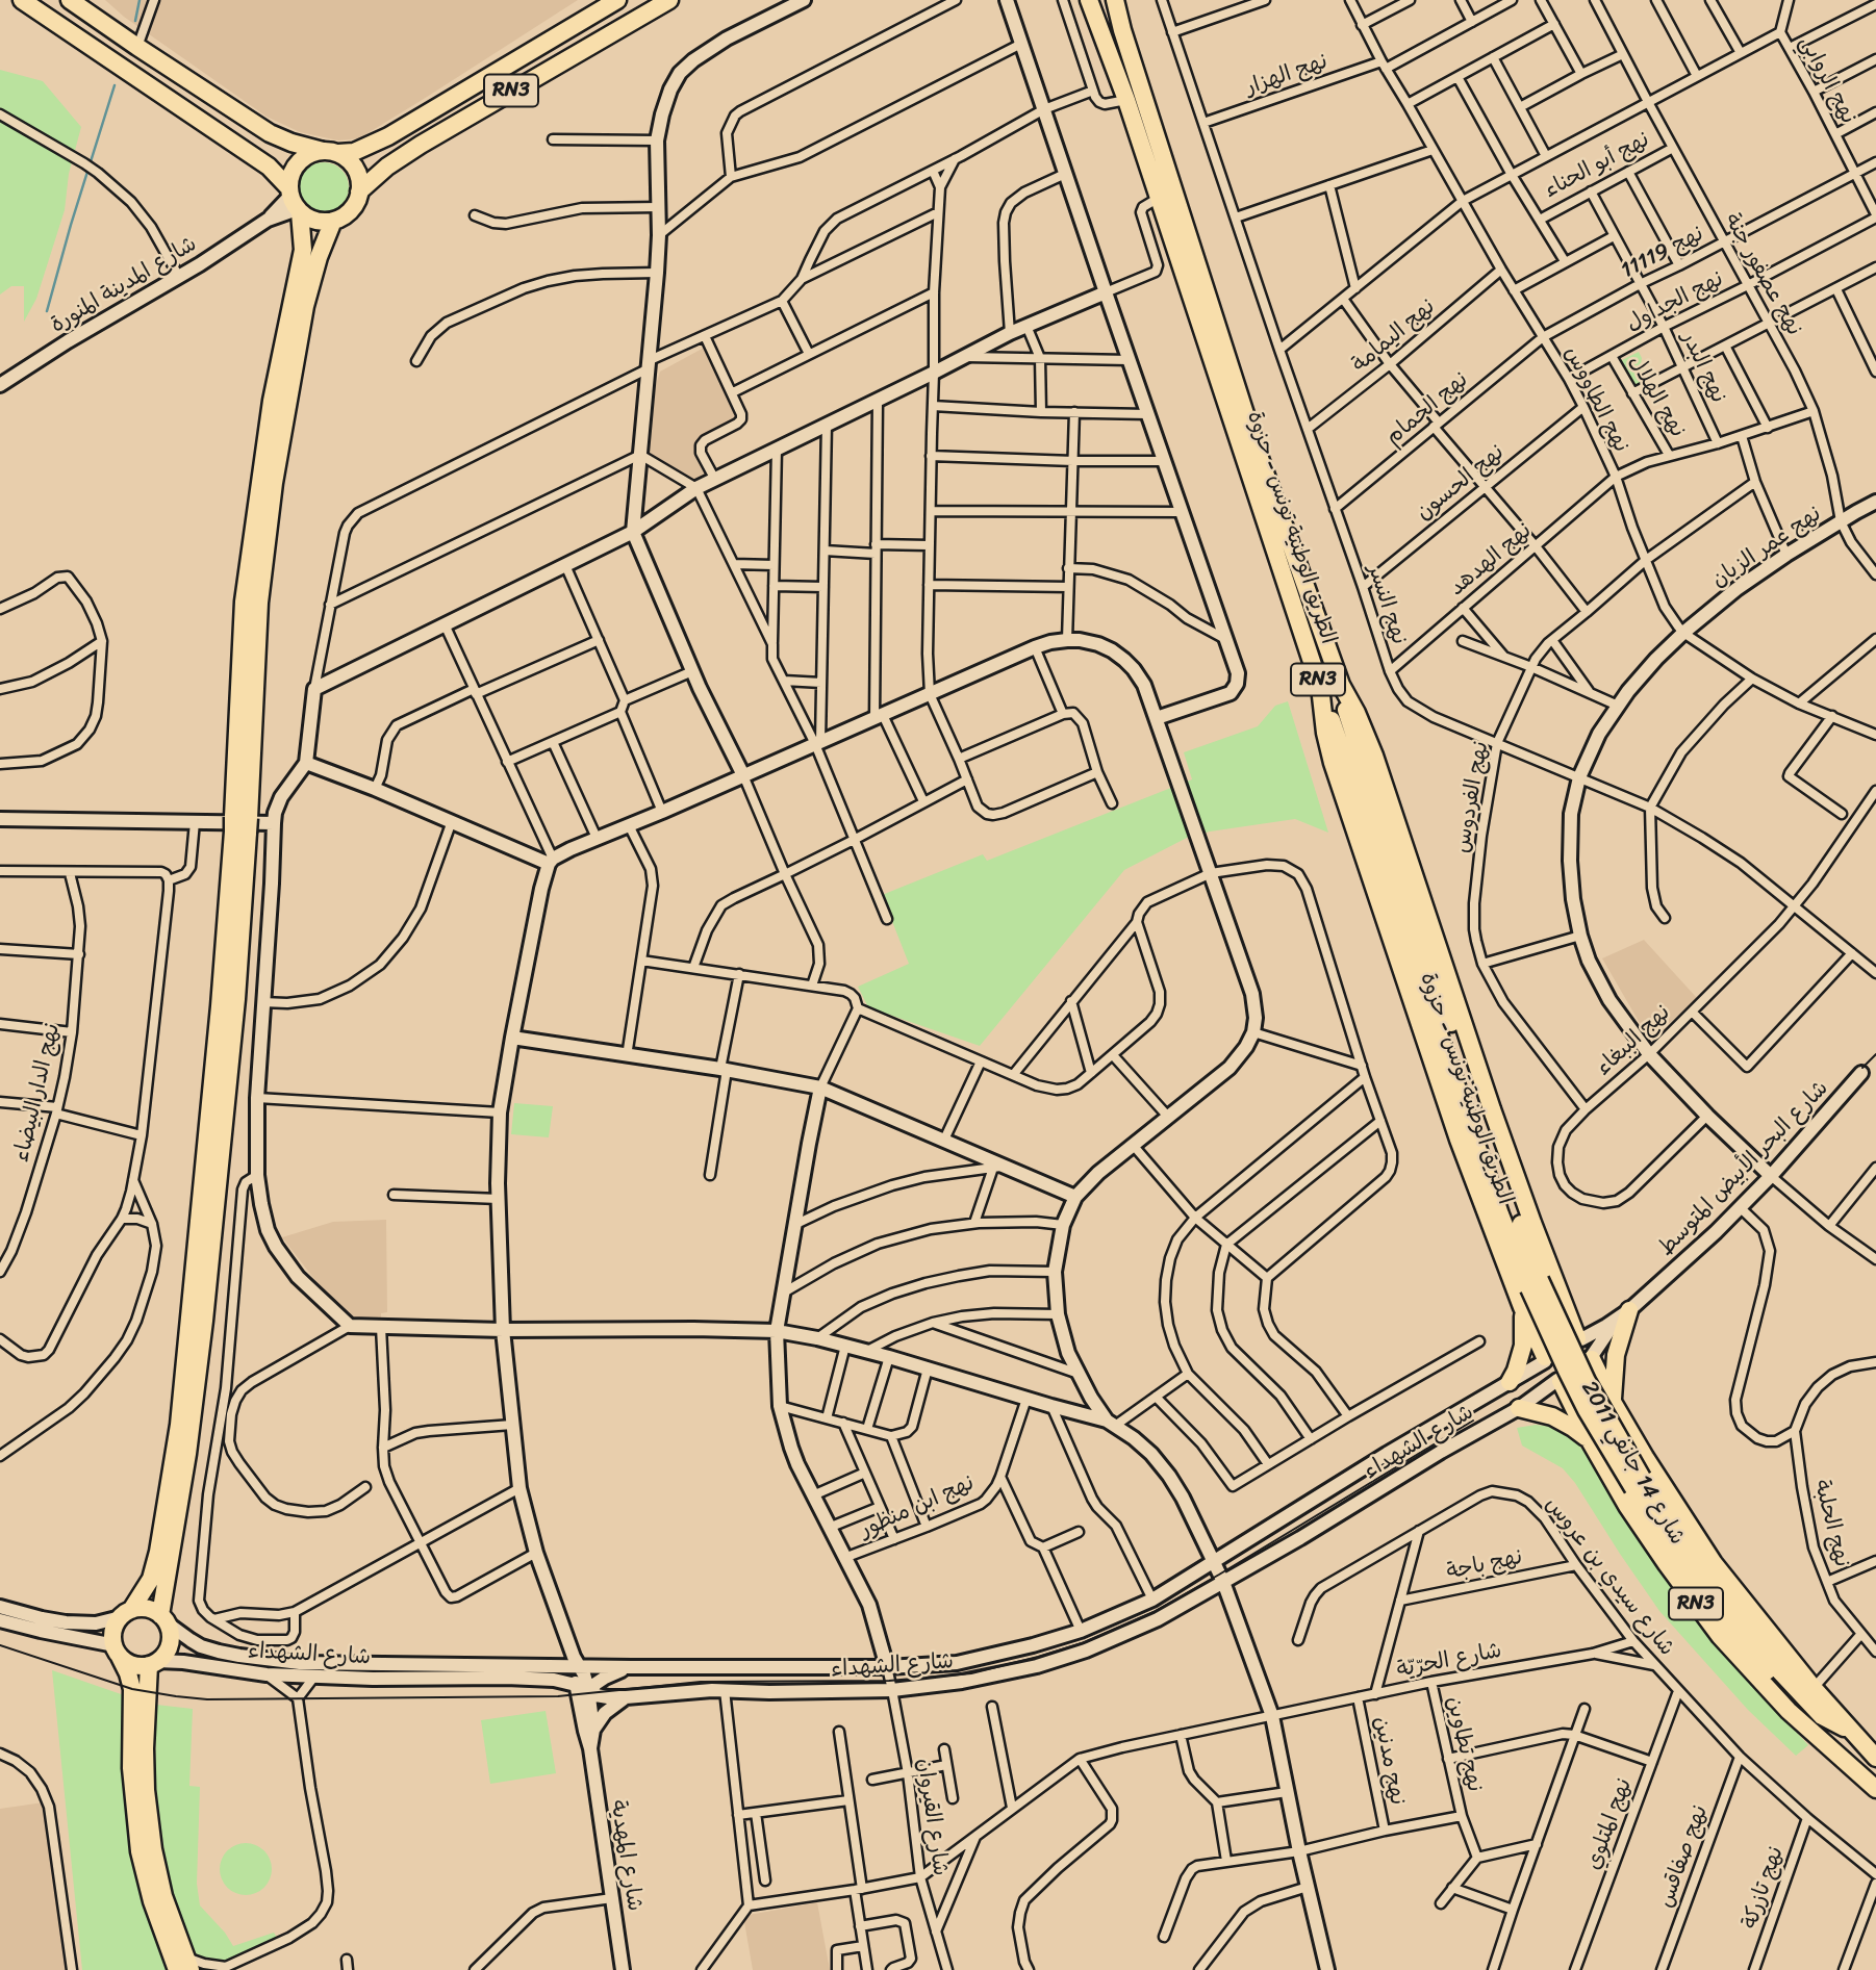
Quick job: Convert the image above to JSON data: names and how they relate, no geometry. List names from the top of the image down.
{
  "streets": {
    "highway": ["RN3", "الطريق الوطنية تونس - حزوة", "شارع 14 جانفي 2011"],
    "street": [
      "نهج الهزار",
      "نهج الروابي",
      "نهج أبو الحناء",
      "نهج 11119",
      "نهج عصفور جنة",
      "شارع المدينة المنورة",
      "نهج الجداول",
      "نهج اليمامة",
      "نهج البدر",
      "نهج الهلال",
      "نهج الطاووس",
      "نهج الحمام",
      "نهج الحسون",
      "نهج عمر الزيان",
      "نهج الهدهد",
      "نهج النسر",
      "نهج الفردوس",
      "نهج الببغاء",
      "نهج الدار البيضاء",
      "شارع البحر الأبيض المتوسط",
      "شارع الشهداء",
      "نهج ابن منظور",
      "نهج الحلبة",
      "نهج باجة",
      "شارع سيدي بن عروس",
      "شارع الحرّيّة",
      "نهج تطاوين",
      "نهج مدنين",
      "شارع القيروان",
      "نهج المتلوي",
      "شارع المهدية",
      "نهج صفاقس",
      "نهج تازركة"
    ]
  },
  "crossings": [
    ["نهج الهزار", "نهج الطاووس"],
    ["نهج الهزار", "نهج النسر"],
    ["نهج الروابي", "نهج 11119"],
    ["نهج الروابي", "نهج الجداول"],
    ["RN3", "شارع المدينة المنورة"],
    ["نهج أبو الحناء", "نهج عصفور جنة"],
    ["نهج أبو الحناء", "نهج البدر"],
    ["نهج 11119", "نهج عصفور جنة"],
    ["نهج 11119", "نهج البدر"],
    ["نهج 11119", "نهج الطاووس"],
    ["نهج 11119", "نهج الحمام"],
    ["نهج عصفور جنة", "نهج الجداول"],
    ["نهج عصفور جنة", "نهج عمر الزيان"],
    ["نهج عصفور جنة", "نهج الهدهد"],
    ["نهج الجداول", "نهج البدر"],
    ["نهج الجداول", "نهج الهلال"],
    ["نهج الجداول", "نهج الطاووس"],
    ["نهج اليمامة", "نهج الطاووس"],
    ["نهج اليمامة", "نهج النسر"],
    ["نهج البدر", "نهج الهدهد"],
    ["نهج الهلال", "نهج الهدهد"],
    ["نهج الطاووس", "نهج الحمام"],
    ["نهج الطاووس", "نهج الحسون"],
    ["نهج الطاووس", "نهج عمر الزيان"],
    ["نهج الطاووس", "نهج الهدهد"],
    ["نهج الطاووس", "نهج الفردوس"],
    ["نهج الحمام", "نهج النسر"],
    ["نهج الحسون", "نهج النسر"],
    ["الطريق الوطنية تونس - حزوة", "شارع البحر الأبيض المتوسط"],
    ["الطريق الوطنية تونس - حزوة", "شارع الشهداء"],
    ["الطريق الوطنية تونس - حزوة", "شارع 14 جانفي 2011"],
    ["نهج الهدهد", "نهج النسر"],
    ["نهج النسر", "نهج الفردوس"],
    ["نهج النسر", "نهج الببغاء"],
    ["نهج الفردوس", "نهج الببغاء"],
    ["شارع البحر الأبيض المتوسط", "شارع الشهداء"],
    ["شارع البحر الأبيض المتوسط", "شارع 14 جانفي 2011"],
    ["شارع الشهداء", "شارع 14 جانفي 2011"],
    ["شارع الشهداء", "شارع القيروان"],
    ["نهج باجة", "شارع سيدي بن عروس"],
    ["شارع سيدي بن عروس", "شارع الحرّيّة"],
    ["شارع سيدي بن عروس", "نهج المتلوي"],
    ["شارع سيدي بن عروس", "نهج صفاقس"],
    ["شارع سيدي بن عروس", "نهج تازركة"],
    ["شارع الحرّيّة", "نهج تطاوين"],
    ["شارع الحرّيّة", "نهج مدنين"]
  ]
}
